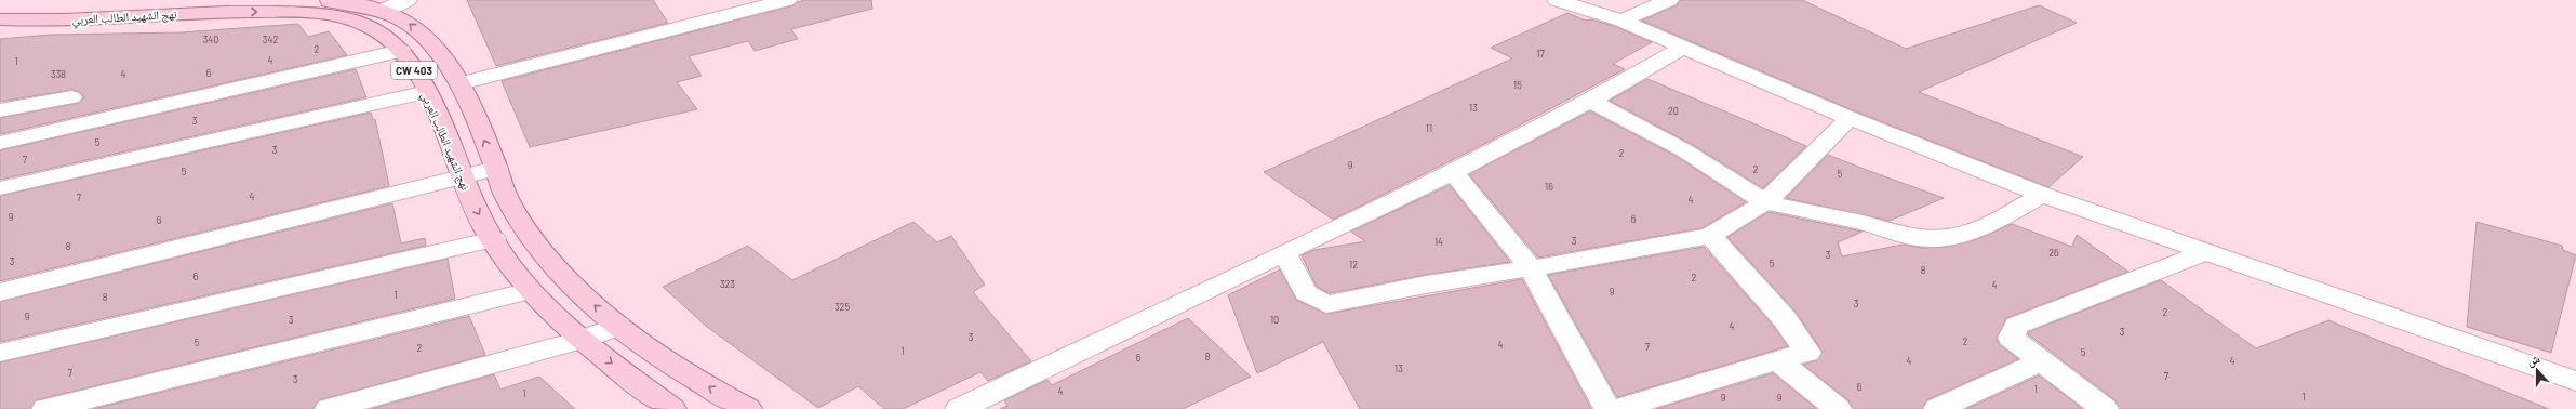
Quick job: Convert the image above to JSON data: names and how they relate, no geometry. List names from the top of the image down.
{
  "streets": {
    "main road": ["نهج الشهيد الطالب العربي", "CW 403"]
  },
  "house_numbers": [
    "340",
    "342",
    "2",
    "17",
    "4",
    "1",
    "6",
    "338",
    "4",
    "15",
    "13",
    "20",
    "3",
    "11",
    "5",
    "3",
    "2",
    "7",
    "9",
    "2",
    "5",
    "5",
    "16",
    "4",
    "7",
    "4",
    "9",
    "6",
    "6",
    "3",
    "14",
    "8",
    "26",
    "3",
    "3",
    "5",
    "12",
    "8",
    "6",
    "2",
    "323",
    "4",
    "9",
    "1",
    "8",
    "3",
    "325",
    "2",
    "9",
    "3",
    "10",
    "4",
    "3",
    "3",
    "2",
    "5",
    "4",
    "7",
    "2",
    "1",
    "5",
    "8",
    "6",
    "4",
    "4",
    "13",
    "7",
    "7",
    "3",
    "6",
    "1",
    "4",
    "1",
    "1",
    "9",
    "9"
  ],
  "north": "top"
}
